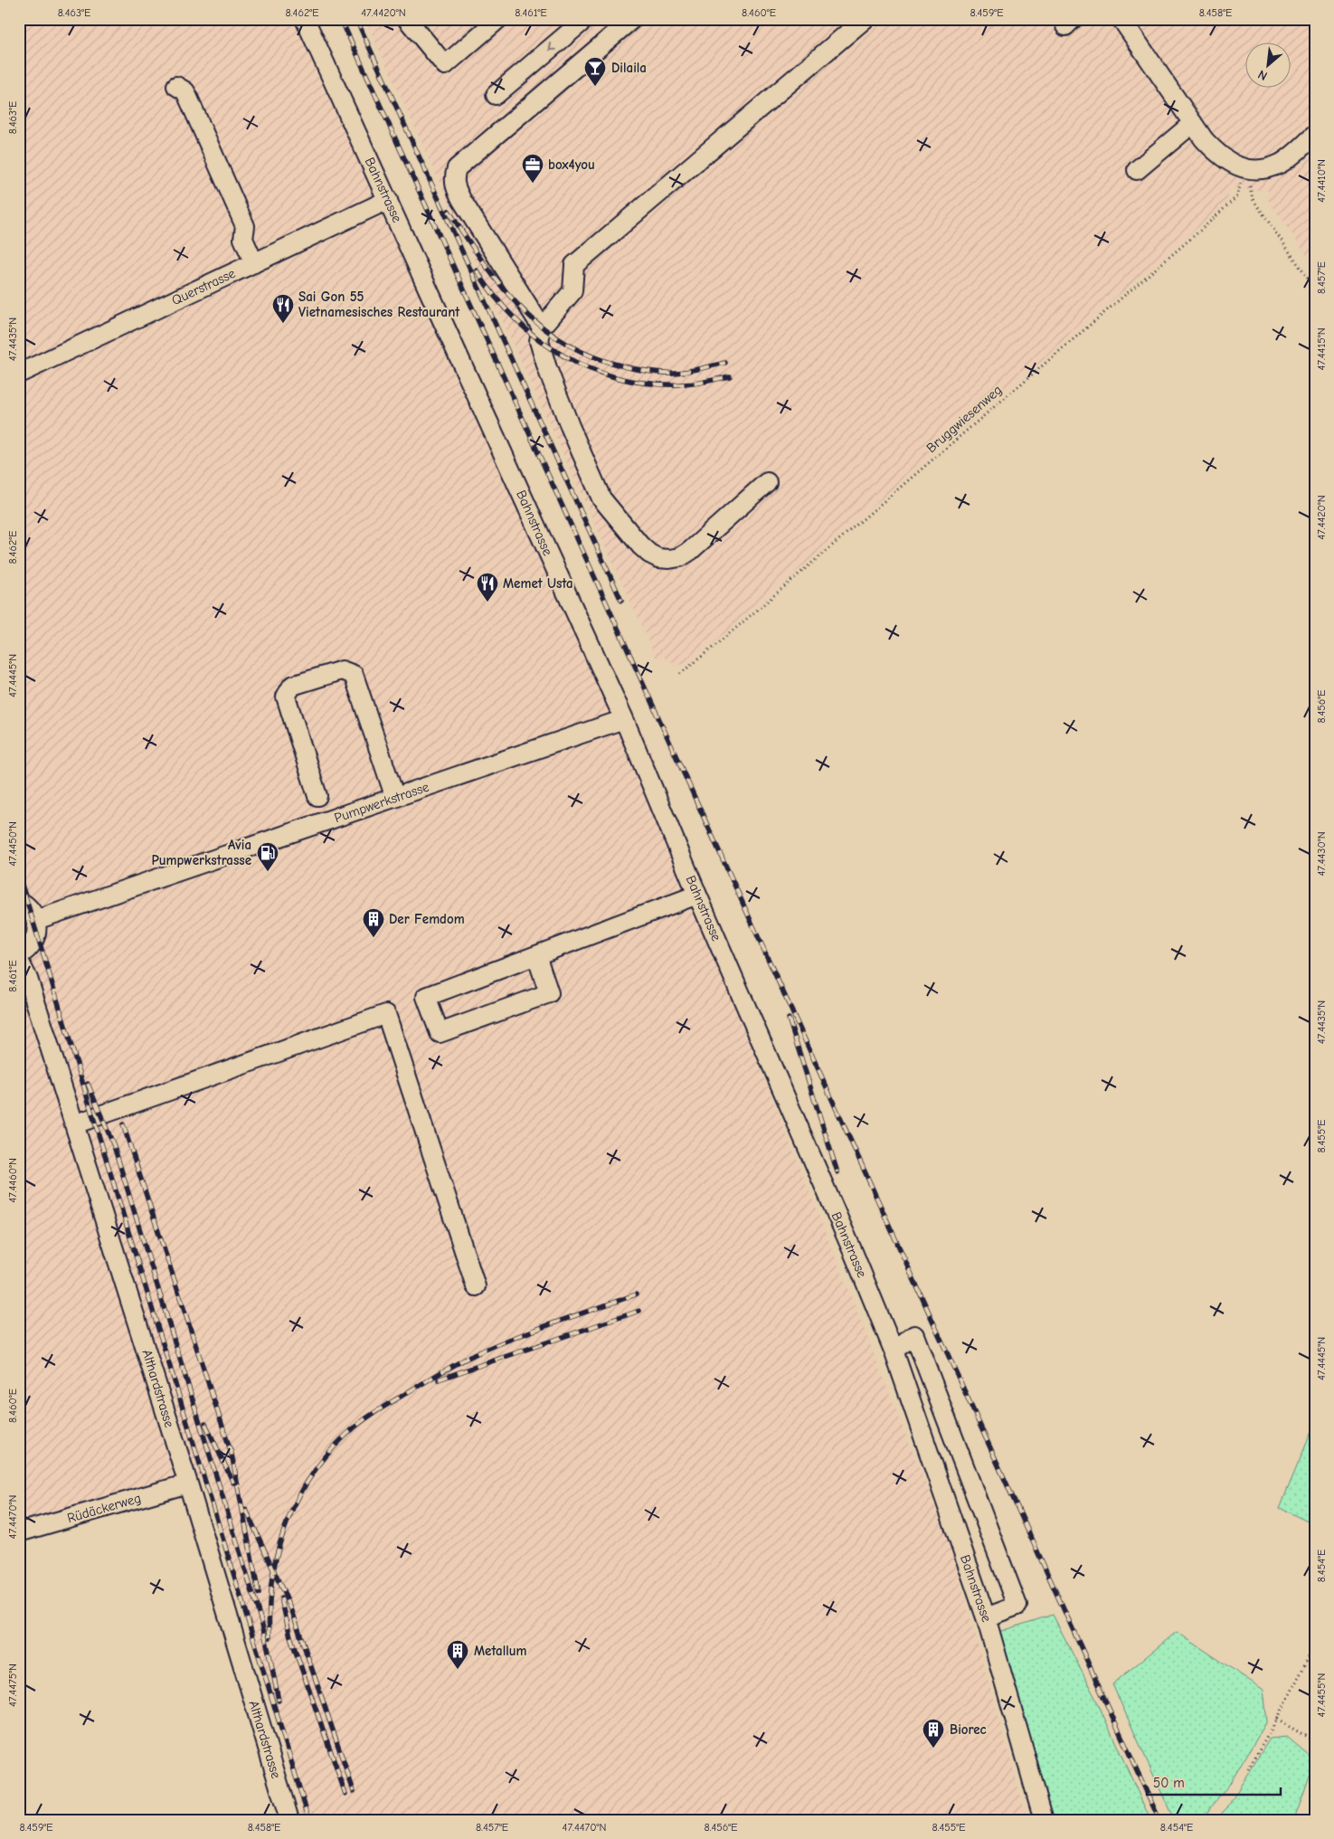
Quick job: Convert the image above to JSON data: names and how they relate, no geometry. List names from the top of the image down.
{
  "streets": {
    "street": [
      "Bahnstrasse",
      "Querstrasse",
      "Pumpwerkstrasse",
      "Althardstrasse",
      "Rüdäckerweg"
    ],
    "path": ["Bruggwiesenweg"]
  },
  "crossings": [
    ["Bahnstrasse", "Querstrasse"],
    ["Bahnstrasse", "Pumpwerkstrasse"],
    ["Althardstrasse", "Rüdäckerweg"]
  ],
  "places": {
    "bar": ["Dilaila"],
    "office": ["box4you"],
    "restaurant": ["Sai Gon 55 Vietnamesisches Restaurant", "Memet Usta"],
    "fuel station": ["Avia Pumpwerkstrasse"],
    "building": ["Der Femdom", "Metallum", "Biorec"]
  },
  "scale_bar": "50 m",
  "north": "bottom left",
  "coordinates": [
    "8.463°E",
    "8.462°E",
    "47.4420°N",
    "8.461°E",
    "8.460°E",
    "8.459°E",
    "8.458°E",
    "47.4410°N",
    "8.457°E",
    "47.4435°N",
    "47.4415°N",
    "47.4445°N",
    "8.456°E",
    "47.4450°N",
    "47.4430°N",
    "8.455°E",
    "47.4460°N",
    "47.4470°N",
    "8.454°E",
    "47.4475°N",
    "47.4455°N"
  ]
}
